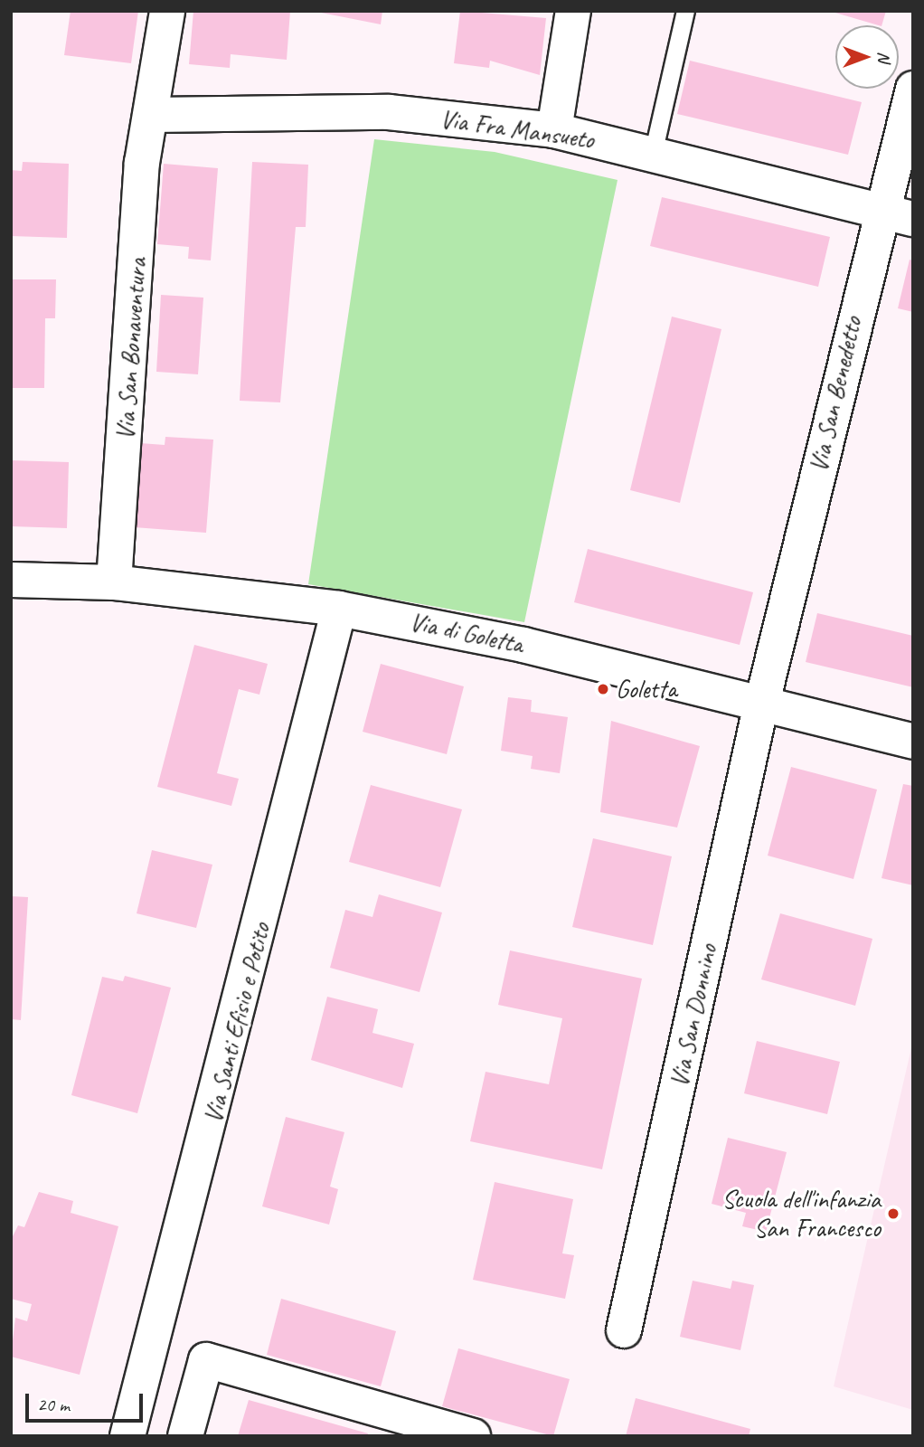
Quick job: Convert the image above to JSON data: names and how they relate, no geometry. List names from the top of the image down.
{
  "streets": {
    "street": [
      "Via Fra Mansueto",
      "Via San Bonaventura",
      "Via San Benedetto",
      "Via di Goletta",
      "Via San Donnino",
      "Via Santi Efisio e Potito"
    ]
  },
  "crossings": [
    ["Via Fra Mansueto", "Via San Bonaventura"],
    ["Via Fra Mansueto", "Via San Benedetto"],
    ["Via San Bonaventura", "Via di Goletta"],
    ["Via San Benedetto", "Via di Goletta"],
    ["Via San Benedetto", "Via San Donnino"],
    ["Via di Goletta", "Via San Donnino"],
    ["Via di Goletta", "Via Santi Efisio e Potito"]
  ],
  "places": ["Goletta", "Scuola dell'infanzia San Francesco"],
  "scale_bar": "20 m",
  "north": "right"
}
